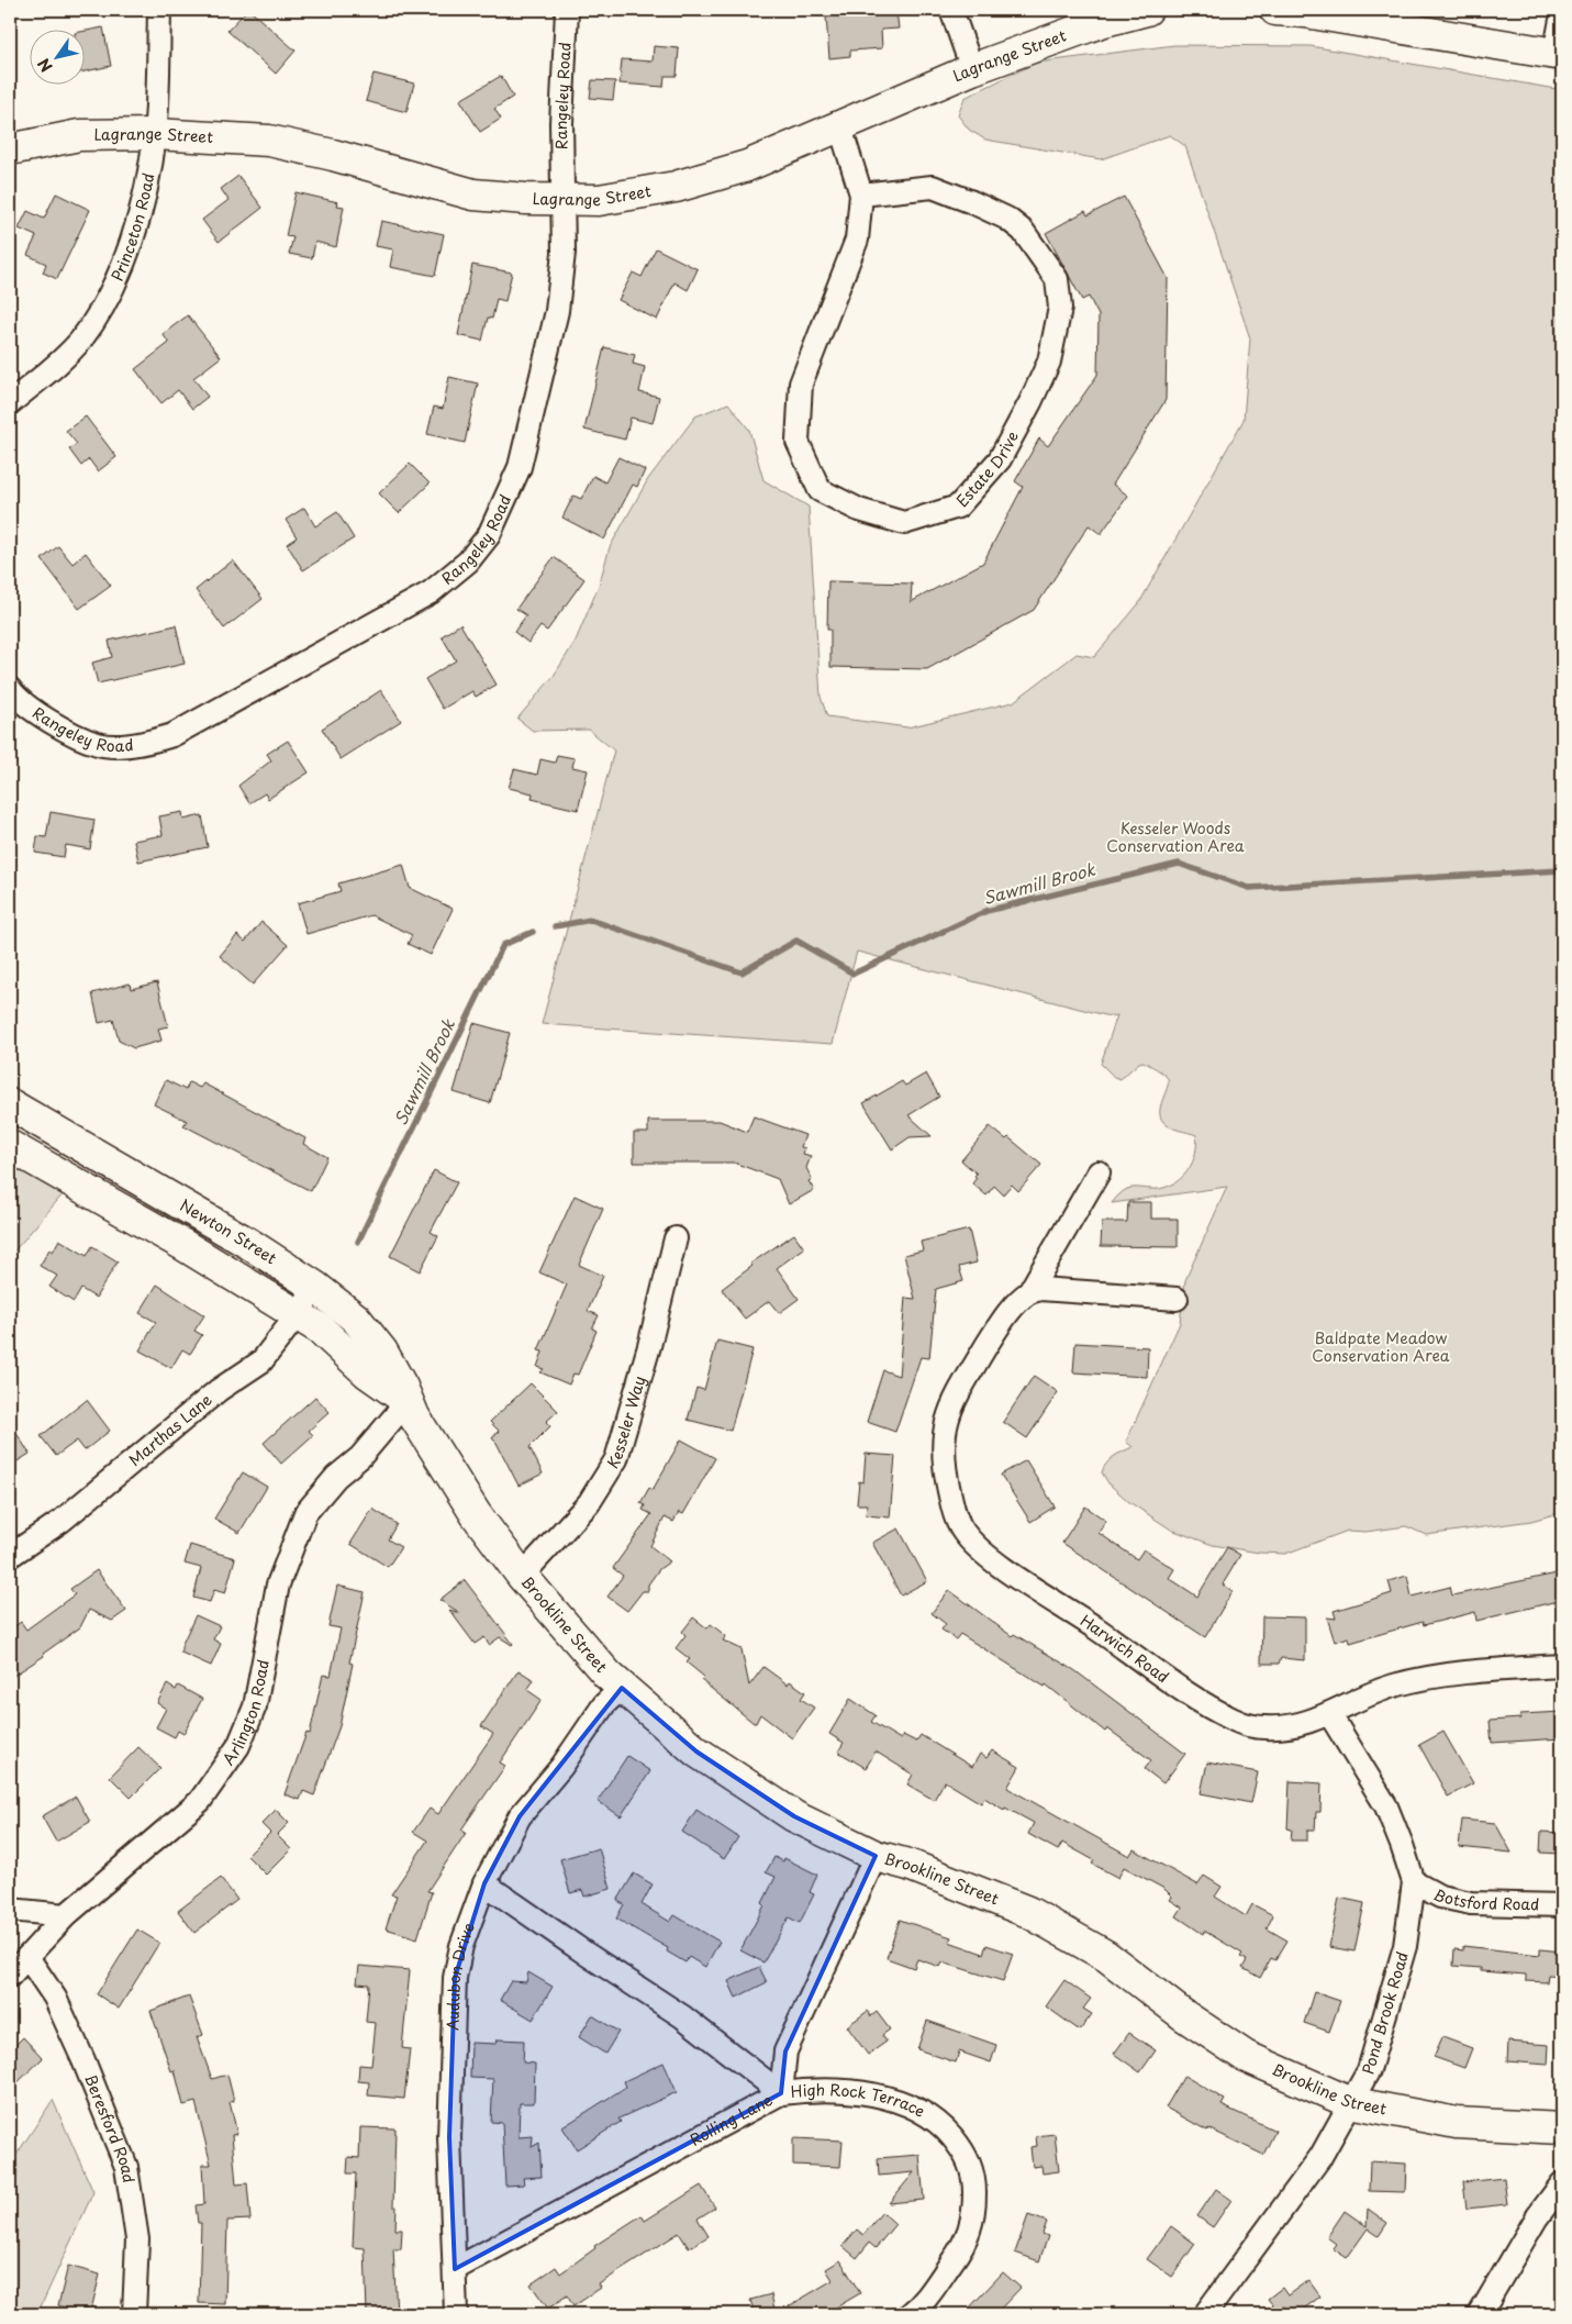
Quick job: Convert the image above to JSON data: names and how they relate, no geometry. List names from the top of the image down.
{
  "streets": {
    "main road": ["Lagrange Street", "Newton Street", "Brookline Street"],
    "street": [
      "Rangeley Road",
      "Princeton Road",
      "Estate Drive",
      "Kesseler Way",
      "Marthas Lane",
      "Harwich Road",
      "Arlington Road",
      "Botsford Road",
      "Audubon Drive",
      "Pond Brook Road",
      "High Rock Terrace",
      "Rolling Lane",
      "Beresford Road"
    ]
  },
  "crossings": [
    ["Lagrange Street", "Rangeley Road"],
    ["Lagrange Street", "Princeton Road"],
    ["Lagrange Street", "Estate Drive"],
    ["Newton Street", "Marthas Lane"],
    ["Newton Street", "Brookline Street"],
    ["Newton Street", "Arlington Road"],
    ["Kesseler Way", "Brookline Street"],
    ["Brookline Street", "Audubon Drive"],
    ["Brookline Street", "Pond Brook Road"],
    ["Brookline Street", "Rolling Lane"],
    ["Harwich Road", "Pond Brook Road"],
    ["Arlington Road", "Beresford Road"],
    ["Botsford Road", "Pond Brook Road"],
    ["Audubon Drive", "High Rock Terrace"],
    ["Audubon Drive", "Rolling Lane"],
    ["High Rock Terrace", "Rolling Lane"]
  ],
  "water": ["Sawmill Brook"],
  "parks": ["Kesseler Woods Conservation Area", "Baldpate Meadow Conservation Area"],
  "north": "bottom left"
}
